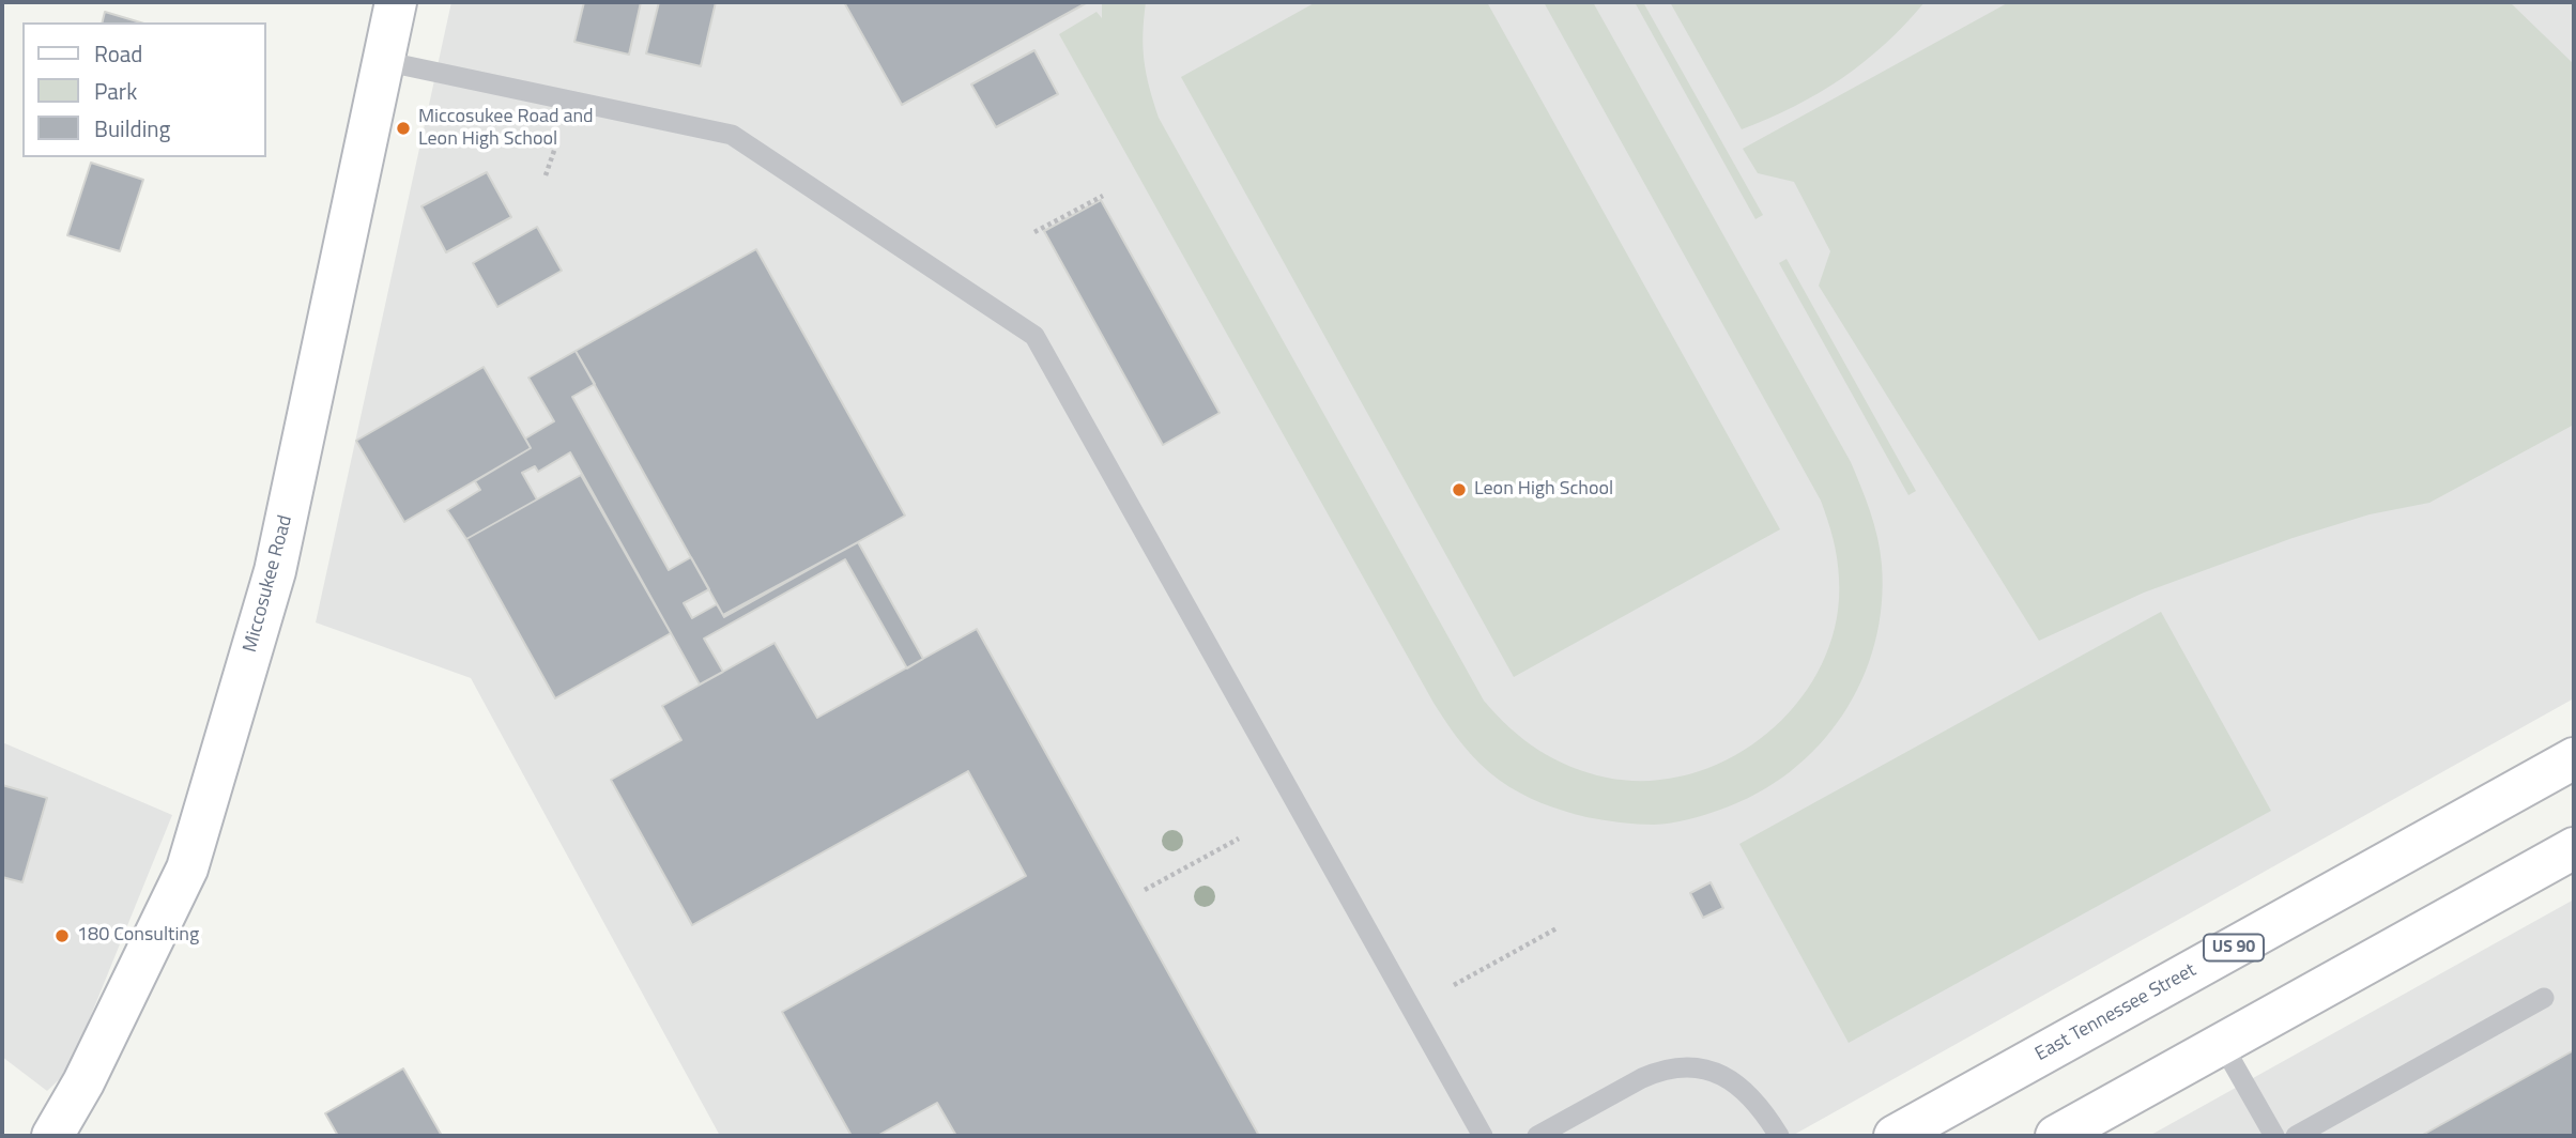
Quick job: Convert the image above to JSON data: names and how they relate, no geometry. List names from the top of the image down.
{
  "streets": {
    "main road": ["Miccosukee Road", "US 90", "East Tennessee Street"]
  },
  "places": ["Miccosukee Road and Leon High School", "Leon High School", "180 Consulting"],
  "legend": ["Road", "Park", "Building"]
}
